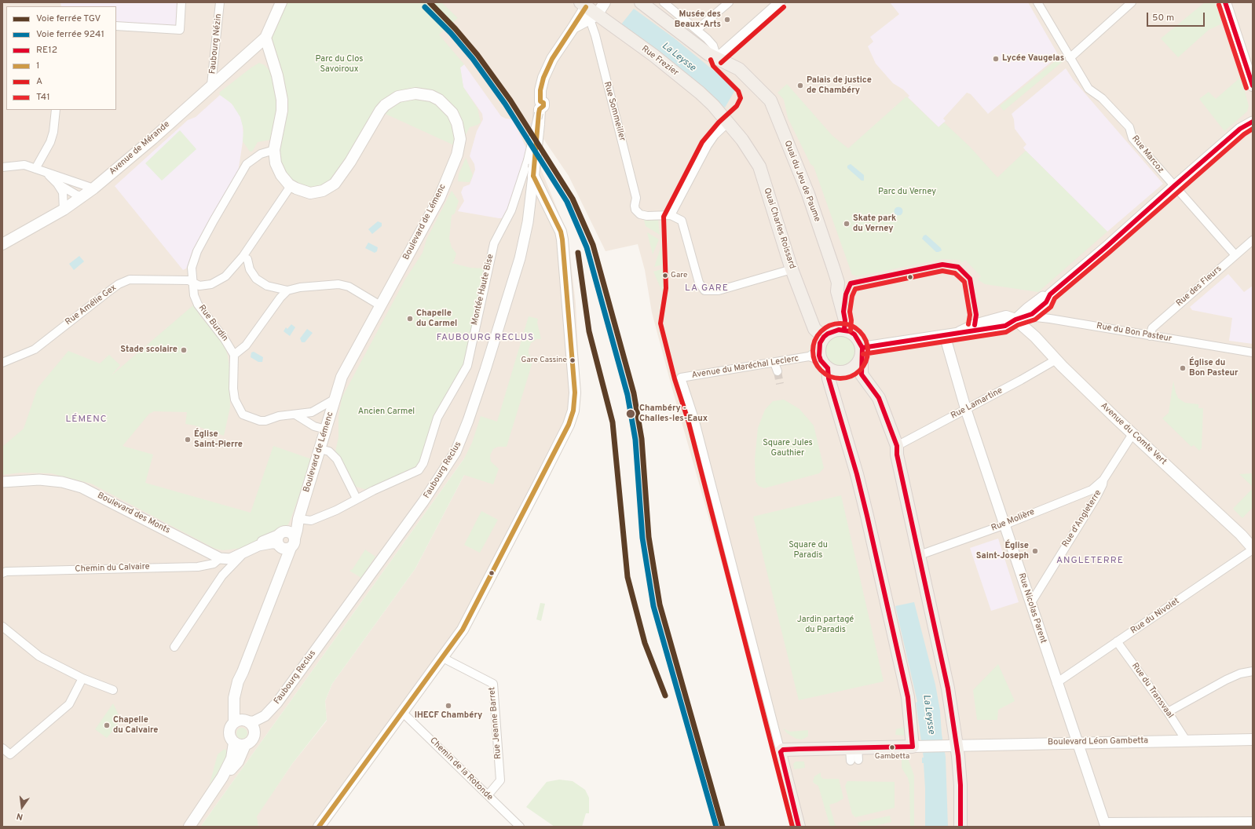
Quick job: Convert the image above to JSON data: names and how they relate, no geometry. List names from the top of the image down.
{
  "streets": {
    "main road": [
      "Rue Frezier",
      "Avenue de Mérande",
      "Quai du Jeu de Paume",
      "Boulevard de Lémenc",
      "Quai Charles Roissard",
      "Avenue du Comte Vert",
      "Faubourg Reclus",
      "Boulevard Léon Gambetta"
    ],
    "street": [
      "Faubourg Nézin",
      "Rue Sommeiller",
      "Rue Marcoz",
      "Rue des Fleurs",
      "Montée Haute Bise",
      "Rue Amélie Gex",
      "Rue Burdin",
      "Rue du Bon Pasteur",
      "Avenue du Maréchal Leclerc",
      "Rue Lamartine",
      "Boulevard des Monts",
      "Rue d'Angleterre",
      "Rue Molière",
      "Chemin du Calvaire",
      "Rue Nicolas Parent",
      "Rue du Nivolet",
      "Rue du Transvaal",
      "Rue Jeanne Barret",
      "Chemin de la Rotonde"
    ]
  },
  "crossings": [
    ["Faubourg Nézin", "Avenue de Mérande"],
    ["Rue Frezier", "Rue Sommeiller"],
    ["Rue Frezier", "Quai Charles Roissard"],
    ["Rue Frezier", "Faubourg Reclus"],
    ["Rue Sommeiller", "Faubourg Reclus"],
    ["Rue Marcoz", "Rue des Fleurs"],
    ["Quai du Jeu de Paume", "Quai Charles Roissard"],
    ["Quai du Jeu de Paume", "Avenue du Maréchal Leclerc"],
    ["Boulevard de Lémenc", "Montée Haute Bise"],
    ["Boulevard de Lémenc", "Rue Amélie Gex"],
    ["Boulevard de Lémenc", "Faubourg Reclus"],
    ["Quai Charles Roissard", "Avenue du Maréchal Leclerc"],
    ["Rue des Fleurs", "Rue du Bon Pasteur"],
    ["Montée Haute Bise", "Faubourg Reclus"],
    ["Rue Amélie Gex", "Rue Burdin"],
    ["Rue du Bon Pasteur", "Avenue du Comte Vert"],
    ["Rue Lamartine", "Avenue du Comte Vert"],
    ["Rue Lamartine", "Rue Nicolas Parent"],
    ["Avenue du Comte Vert", "Rue d'Angleterre"],
    ["Avenue du Comte Vert", "Rue du Nivolet"],
    ["Boulevard des Monts", "Chemin du Calvaire"],
    ["Rue d'Angleterre", "Rue Molière"],
    ["Rue d'Angleterre", "Rue Nicolas Parent"],
    ["Rue Molière", "Rue Nicolas Parent"],
    ["Rue Nicolas Parent", "Rue du Nivolet"],
    ["Rue Nicolas Parent", "Boulevard Léon Gambetta"],
    ["Rue du Nivolet", "Rue du Transvaal"],
    ["Rue du Transvaal", "Boulevard Léon Gambetta"],
    ["Rue Jeanne Barret", "Chemin de la Rotonde"]
  ],
  "districts": [
    "LA GARE",
    "FAUBOURG RECLUS",
    "LÉMENC",
    "ANGLETERRE"
  ],
  "water": ["La Leysse"],
  "parks": [
    "Parc du Clos Savoiroux",
    "Parc du Verney",
    "Ancien Carmel",
    "Square Jules Gauthier",
    "Square du Paradis",
    "Jardin partagé du Paradis"
  ],
  "places": [
    "Musée des Beaux-Arts",
    "Lycée Vaugelas",
    "Palais de justice de Chambéry",
    "Skate park du Verney",
    "Gare",
    "Chapelle du Carmel",
    "Stade scolaire",
    "Gare Cassine",
    "Église du Bon Pasteur",
    "Chambéry - Challes-les-Eaux",
    "Église Saint-Pierre",
    "Église Saint-Joseph",
    "IHECF Chambéry",
    "Chapelle du Calvaire",
    "Gambetta"
  ],
  "lines": [
    "rail line TGV",
    "transit line RE12",
    "transit line T41",
    "rail line 9241",
    "transit line 1",
    "transit line A"
  ],
  "legend": [
    "Voie ferrée TGV",
    "Voie ferrée 9241",
    "RE12",
    "1",
    "A",
    "T41"
  ],
  "scale_bar": "50 m",
  "north": "bottom"
}
